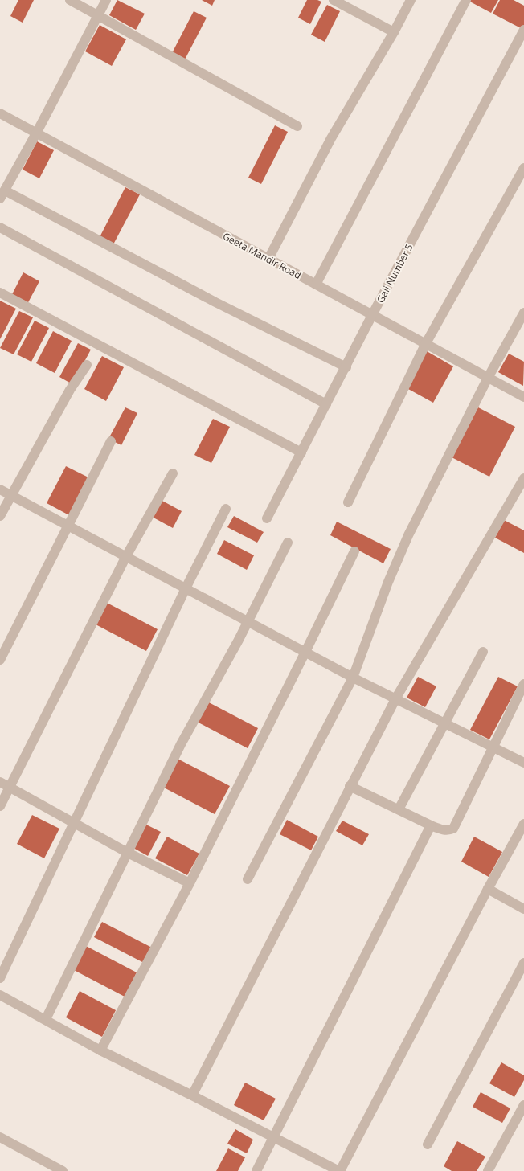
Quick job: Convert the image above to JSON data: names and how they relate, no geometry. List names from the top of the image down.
{
  "streets": {
    "street": ["Geeta Mandir Road", "Gali Number 5"]
  },
  "crossings": [
    ["Geeta Mandir Road", "Gali Number 5"]
  ]
}
